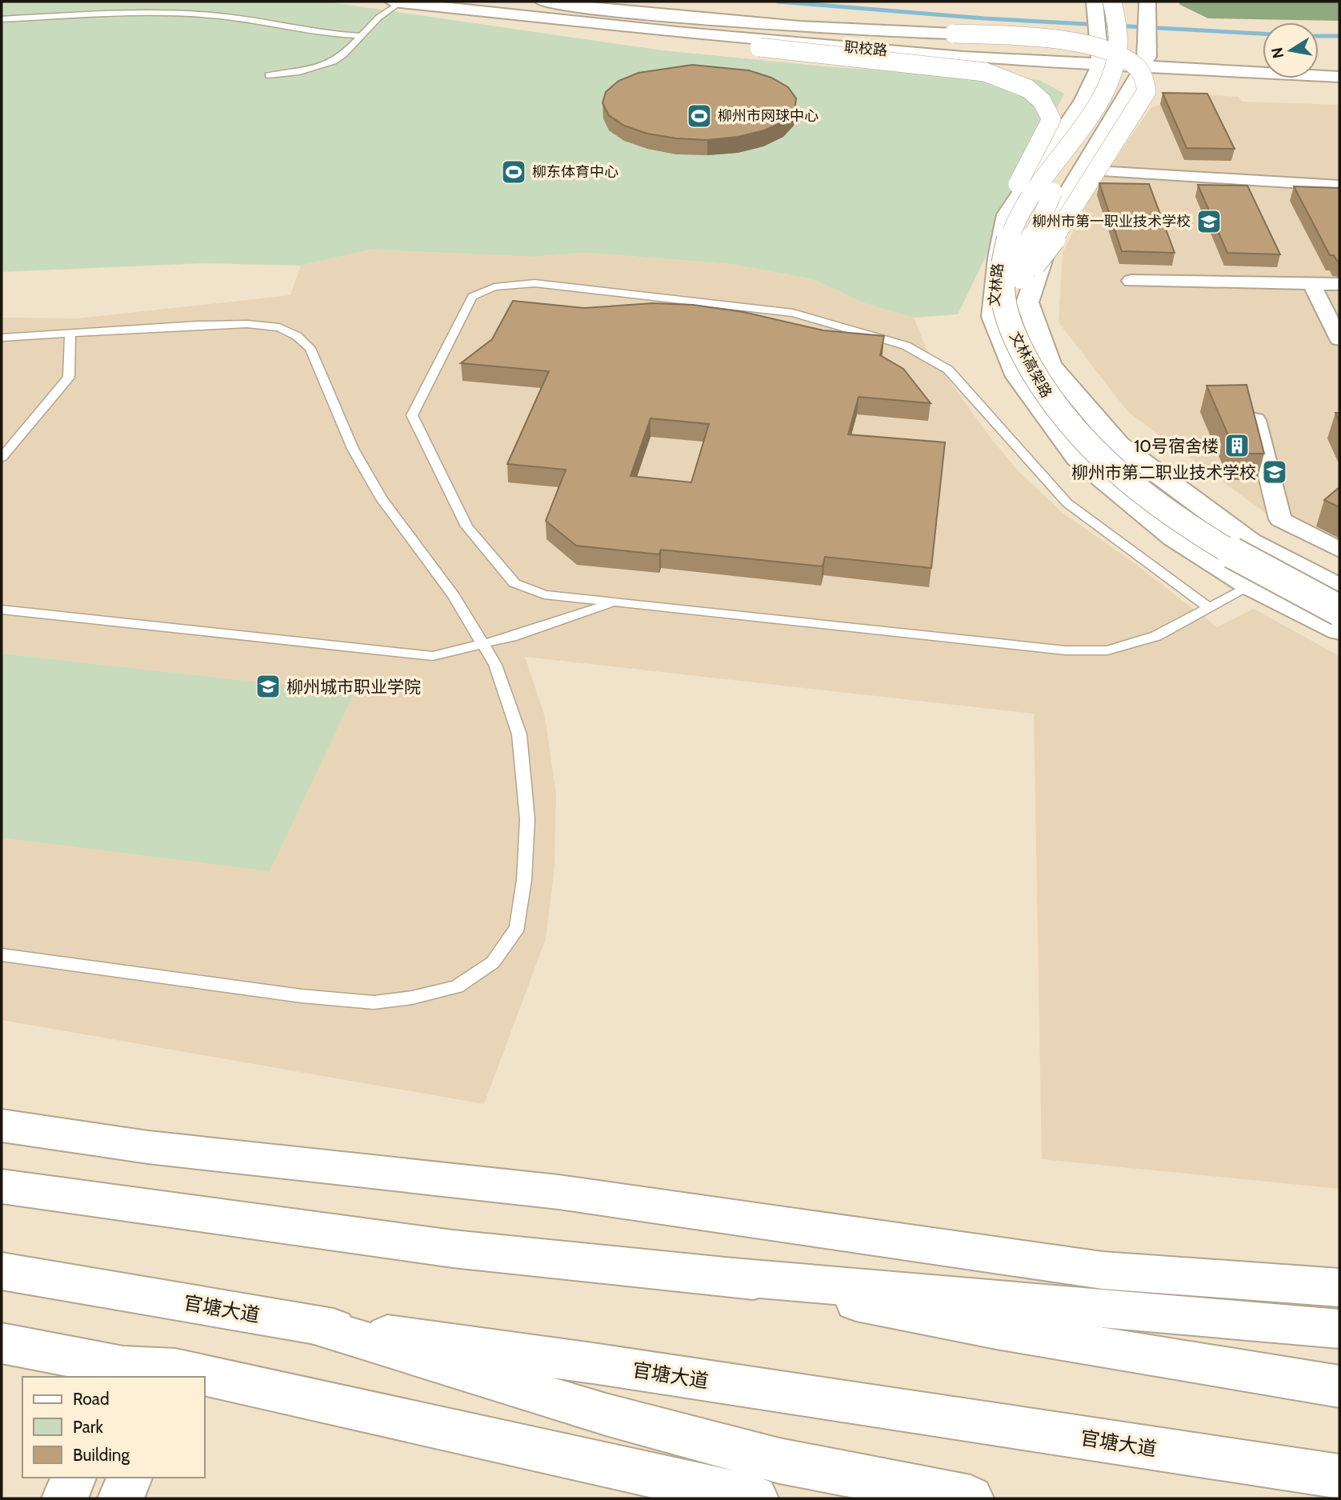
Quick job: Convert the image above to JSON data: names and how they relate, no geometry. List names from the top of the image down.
{
  "streets": {
    "main road": [
      "职校路",
      "文林路",
      "文林高架路",
      "官塘大道"
    ]
  },
  "crossings": [
    ["职校路", "文林路"],
    ["文林路", "文林高架路"]
  ],
  "places": {
    "sports": ["柳州市网球中心", "柳东体育中心"],
    "school or university": ["柳州市第一职业技术学校", "柳州市第二职业技术学校", "柳州城市职业学院"],
    "building": ["10号宿舍楼"]
  },
  "legend": ["Road", "Park", "Building"],
  "north": "left"
}
